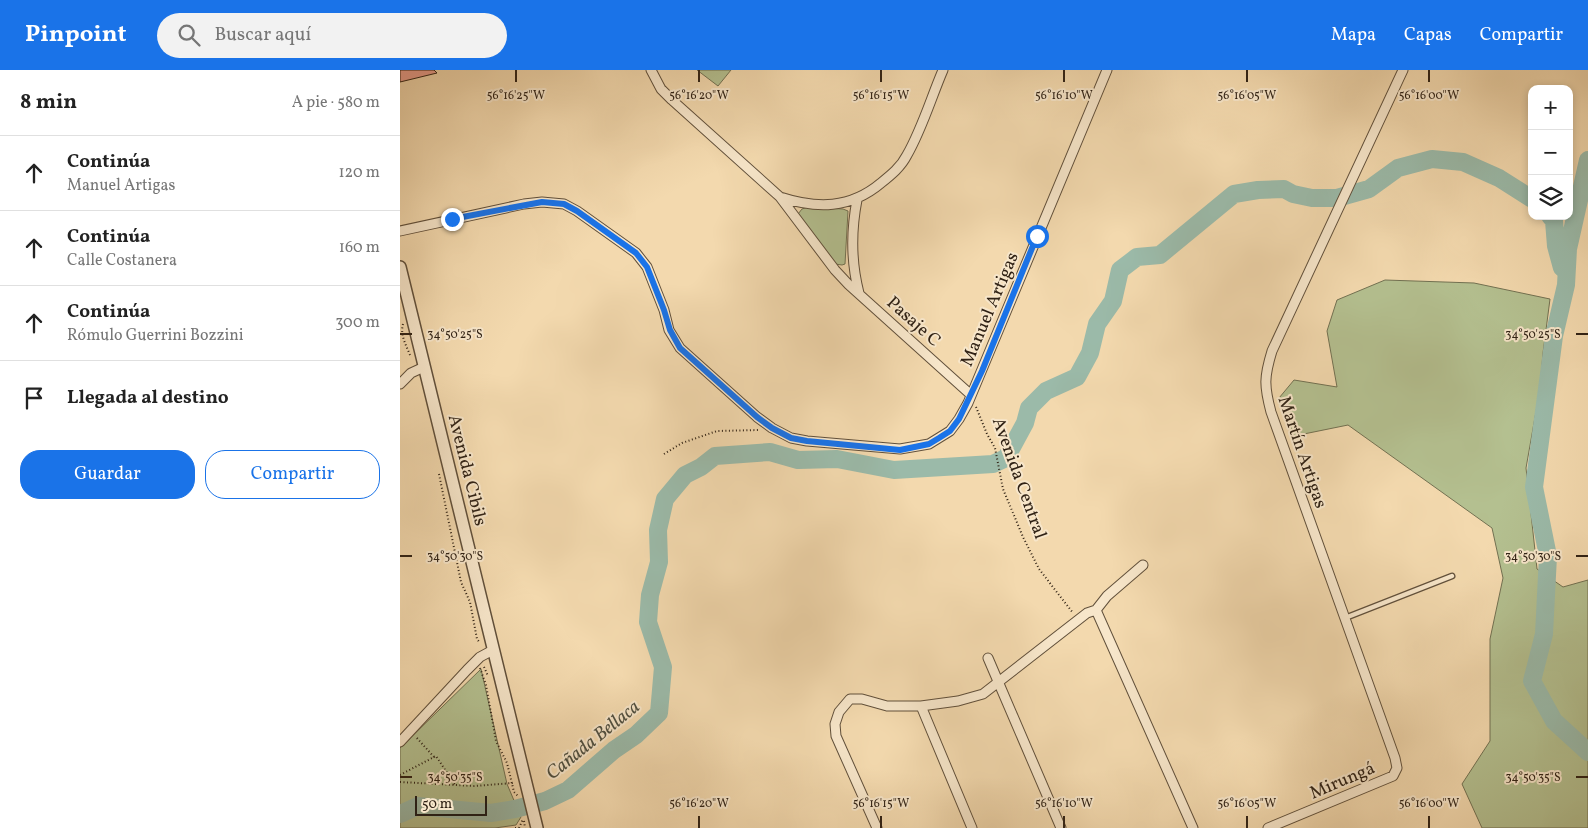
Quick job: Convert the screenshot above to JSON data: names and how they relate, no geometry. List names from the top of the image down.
{
  "streets": {
    "street": [
      "Manuel Artigas",
      "Pasaje C",
      "Martín Artigas",
      "Avenida Cibils",
      "Mirungá"
    ],
    "path": ["Avenida Central"]
  },
  "crossings": [
    ["Manuel Artigas", "Pasaje C"],
    ["Manuel Artigas", "Avenida Central"],
    ["Pasaje C", "Avenida Central"],
    ["Martín Artigas", "Mirungá"]
  ],
  "water": ["Cañada Bellaca"],
  "scale_bar": "50 m",
  "page": {
    "header": "Pinpoint",
    "search": "Buscar aquí",
    "nav": ["Mapa", "Capas", "Compartir"],
    "heading": ["8 min", "A pie · 580 m"],
    "map_buttons": ["+", "−"],
    "list": [
      ["Continúa", "Manuel Artigas", "120 m"],
      ["Continúa", "Calle Costanera", "160 m"],
      ["Continúa", "Rómulo Guerrini Bozzini", "300 m"],
      "Llegada al destino"
    ],
    "buttons": ["Guardar", "Compartir"],
    "scale": "50 m"
  },
  "coordinates": [
    "56°16'25\"W",
    "56°16'20\"W",
    "56°16'15\"W",
    "56°16'10\"W",
    "56°16'05\"W",
    "56°16'00\"W",
    "34°50'25\"S",
    "34°50'30\"S",
    "34°50'35\"S"
  ]
}
